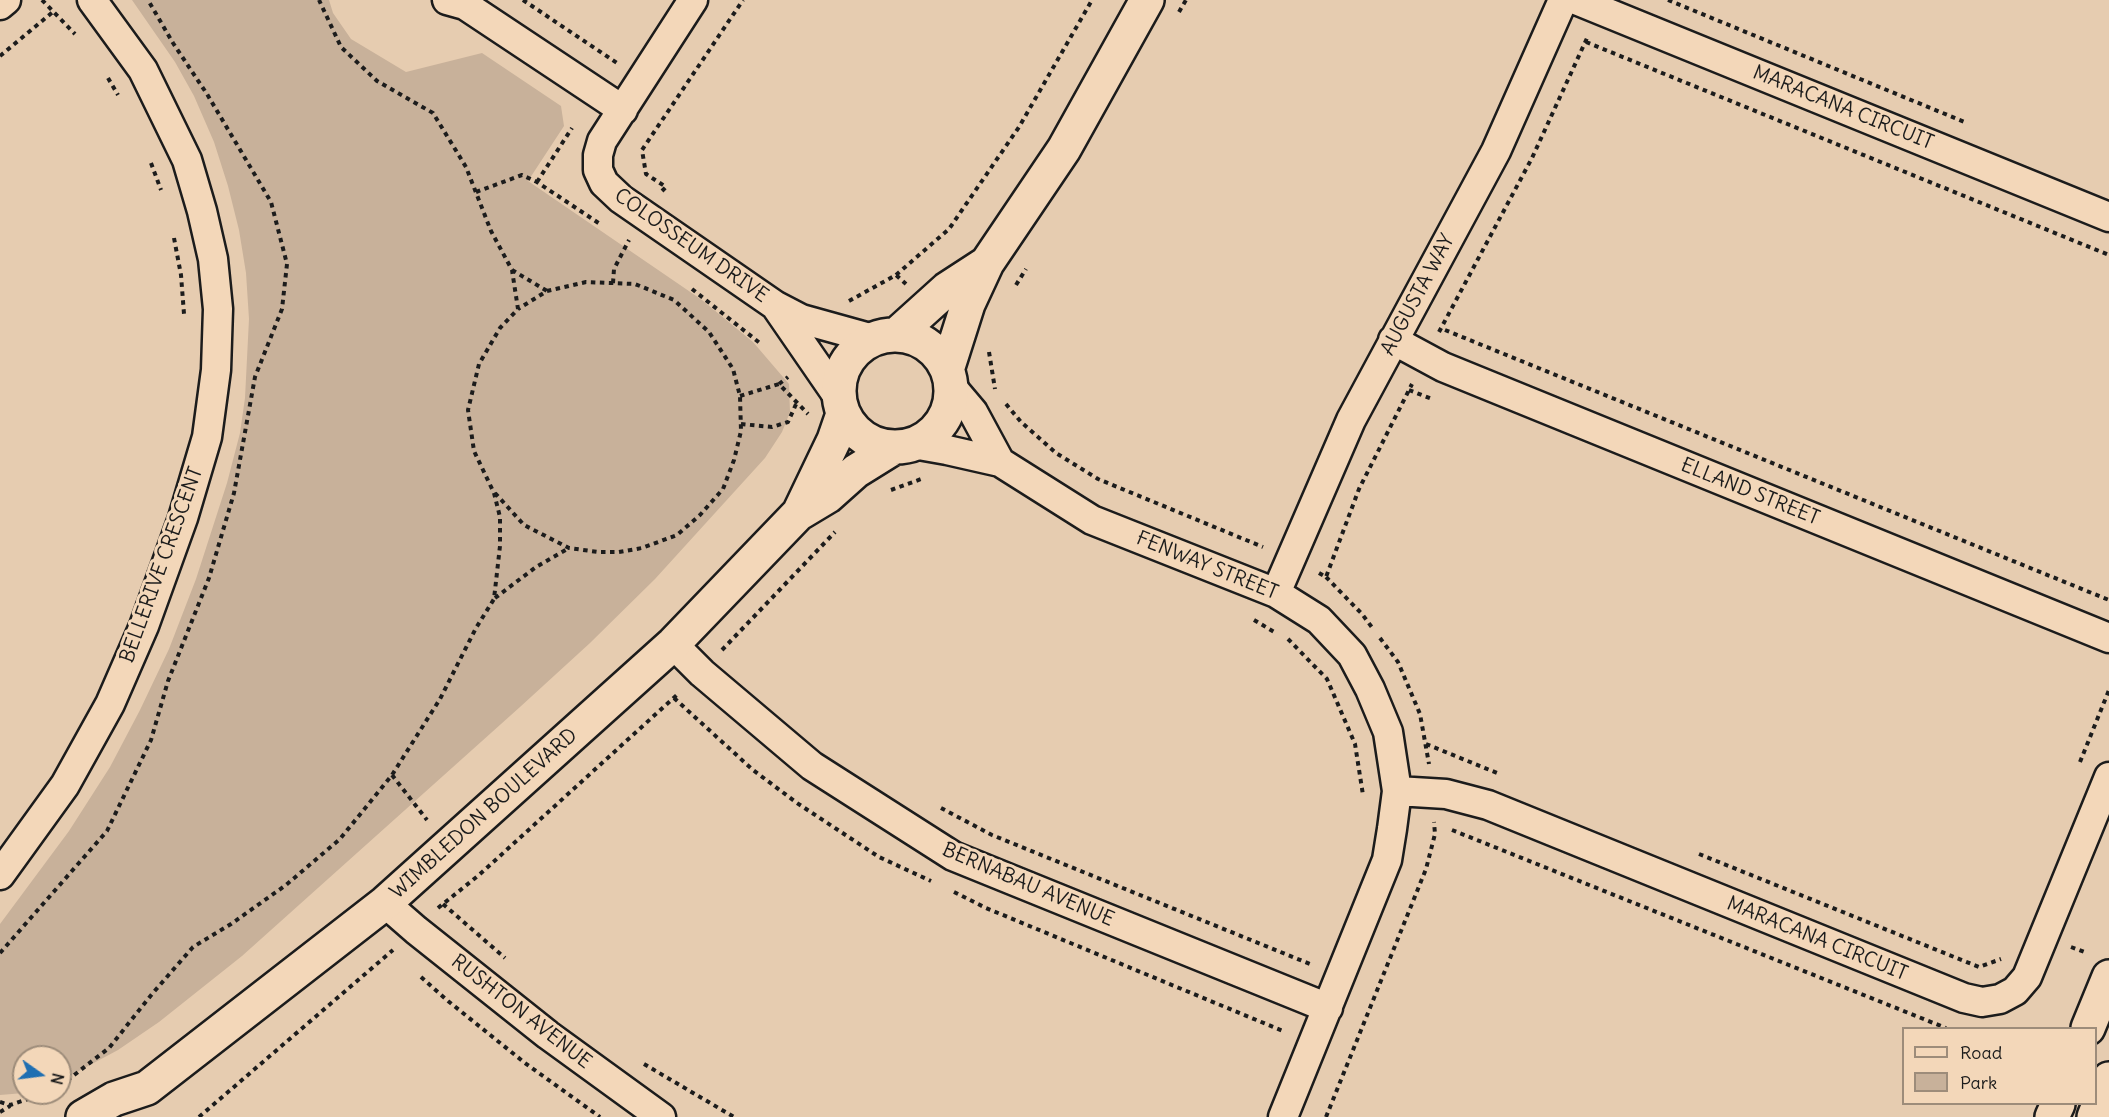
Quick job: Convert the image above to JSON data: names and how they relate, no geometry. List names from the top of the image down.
{
  "streets": {
    "street": [
      "MARACANA CIRCUIT",
      "COLOSSEUM DRIVE",
      "AUGUSTA WAY",
      "ELLAND STREET",
      "BELLERIVE CRESCENT",
      "FENWAY STREET",
      "WIMBLEDON BOULEVARD",
      "BERNABAU AVENUE",
      "RUSHTON AVENUE"
    ]
  },
  "crossings": [
    ["MARACANA CIRCUIT", "FENWAY STREET"],
    ["COLOSSEUM DRIVE", "FENWAY STREET"],
    ["COLOSSEUM DRIVE", "WIMBLEDON BOULEVARD"],
    ["AUGUSTA WAY", "ELLAND STREET"],
    ["AUGUSTA WAY", "FENWAY STREET"],
    ["FENWAY STREET", "WIMBLEDON BOULEVARD"],
    ["FENWAY STREET", "BERNABAU AVENUE"],
    ["WIMBLEDON BOULEVARD", "BERNABAU AVENUE"],
    ["WIMBLEDON BOULEVARD", "RUSHTON AVENUE"]
  ],
  "legend": ["Road", "Park"],
  "north": "right"
}
